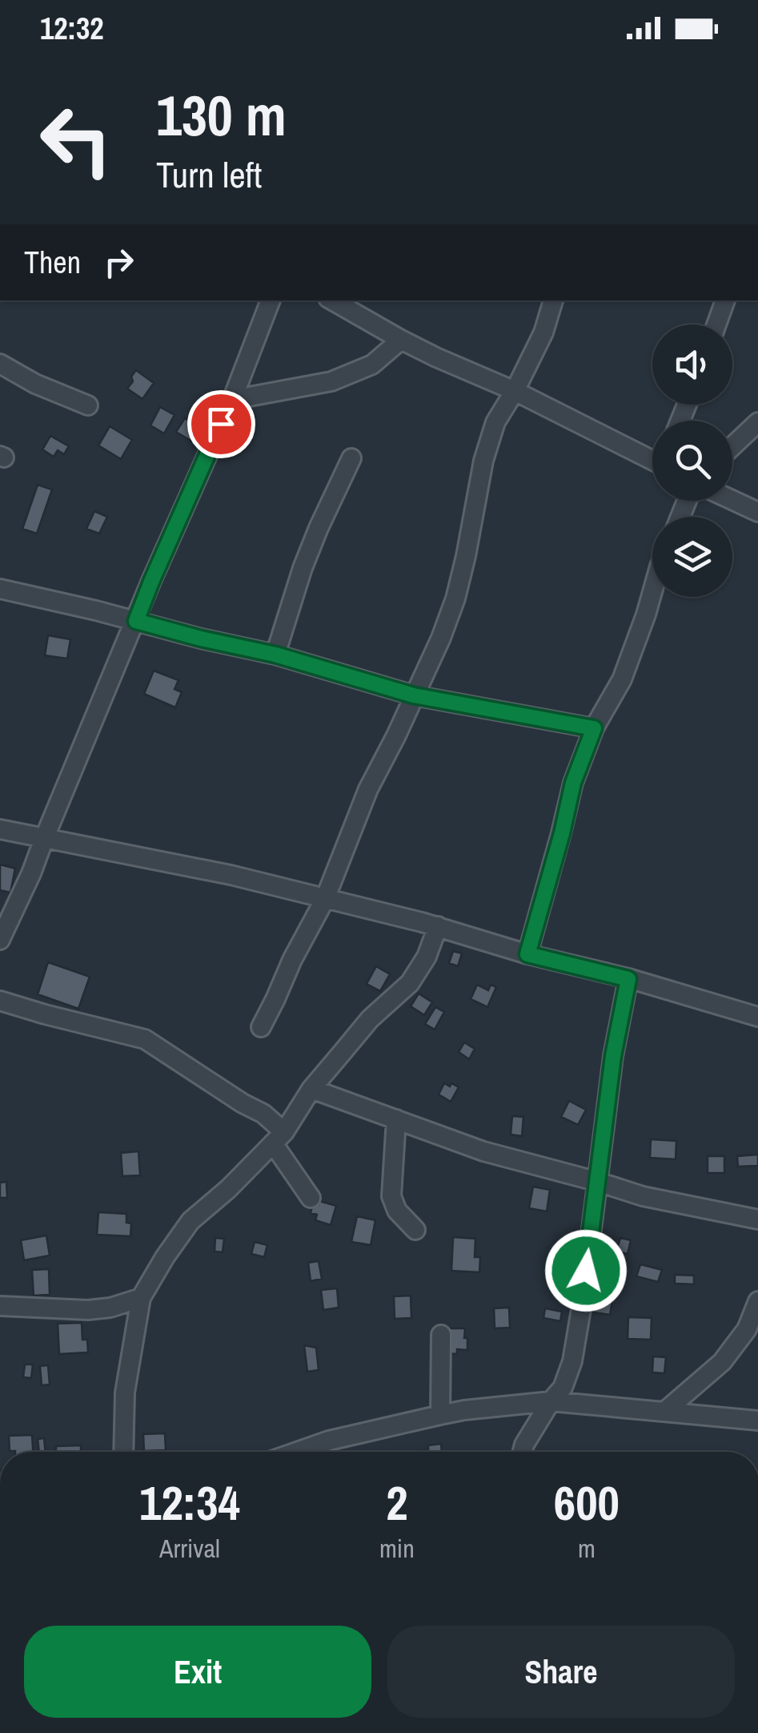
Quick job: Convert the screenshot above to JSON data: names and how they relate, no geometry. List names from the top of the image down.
{
  "page": {
    "status": "12:32",
    "turn": ["130 m", "Turn left"],
    "then": "Then",
    "eta": [
      "12:34",
      "Arrival",
      "2",
      "min",
      "600",
      "m"
    ],
    "buttons": ["Exit", "Share"]
  }
}
